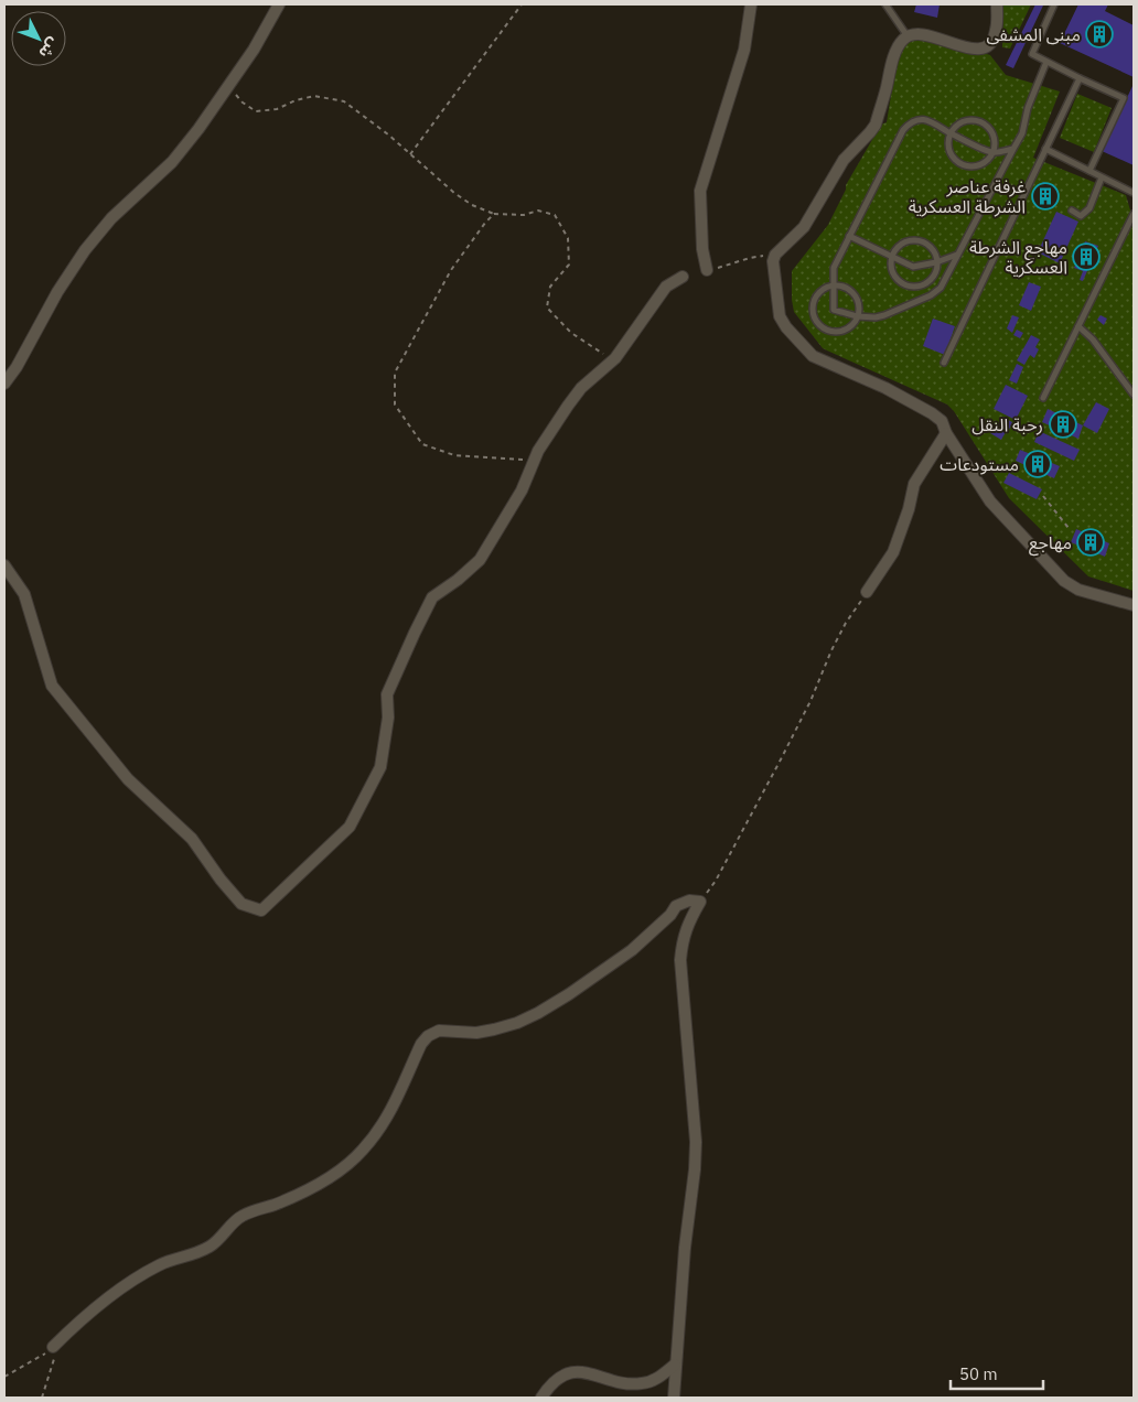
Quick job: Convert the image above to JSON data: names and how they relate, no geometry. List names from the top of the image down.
{
  "places": {
    "building": [
      "مبنى المشفى",
      "غرفة عناصر الشرطة العسكرية",
      "مهاجع الشرطة العسكرية",
      "رحبة النقل",
      "مستودعات",
      "مهاجع"
    ]
  },
  "scale_bar": "50 m",
  "north": "bottom right"
}
